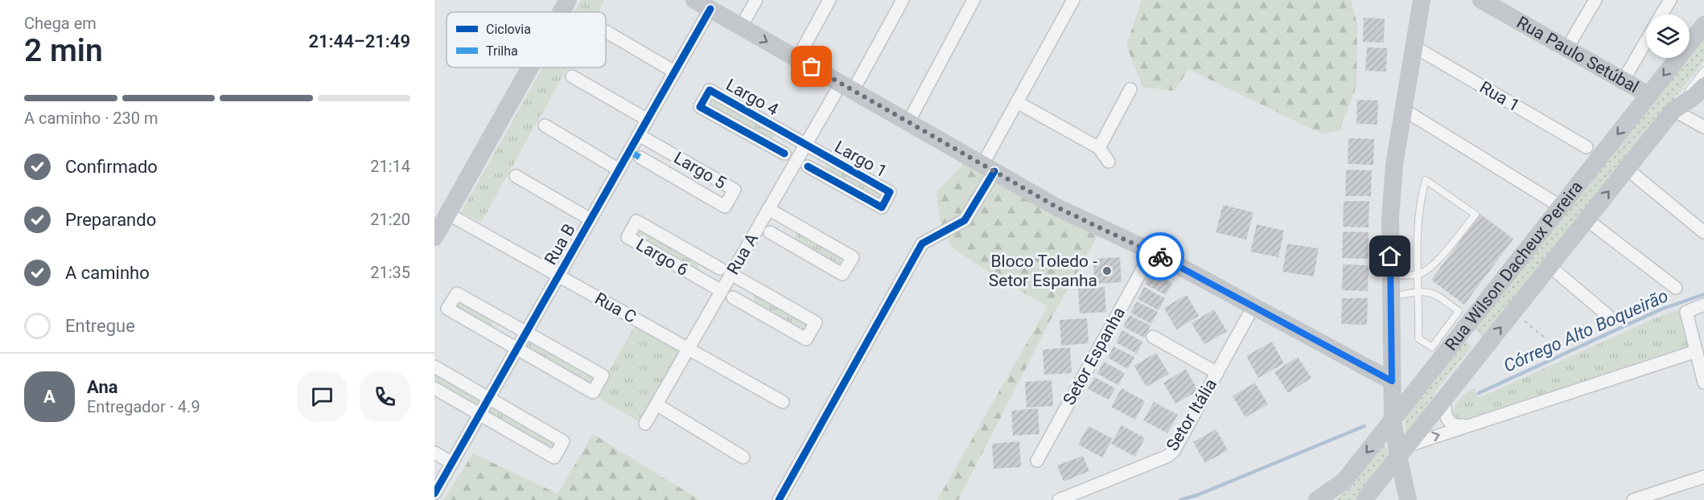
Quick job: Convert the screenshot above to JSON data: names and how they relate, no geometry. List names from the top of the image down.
{
  "streets": {
    "main road": ["Rua Paulo Setúbal", "Rua Wilson Dacheux Pereira"],
    "street": [
      "Rua 1",
      "Largo 4",
      "Largo 1",
      "Largo 5",
      "Rua B",
      "Rua A",
      "Largo 6",
      "Rua C",
      "Setor Espanha",
      "Setor Itália"
    ]
  },
  "crossings": [
    ["Rua Paulo Setúbal", "Rua Wilson Dacheux Pereira"],
    ["Largo 4", "Largo 1"],
    ["Largo 4", "Rua A"],
    ["Largo 1", "Rua A"],
    ["Largo 5", "Rua B"],
    ["Rua B", "Rua C"],
    ["Rua A", "Largo 6"],
    ["Rua A", "Rua C"]
  ],
  "water": ["Córrego Alto Boqueirão"],
  "places": ["Bloco Toledo - Setor Espanha"],
  "legend": ["Ciclovia", "Trilha"],
  "page": {
    "heading": ["2 min", "Chega em", "21:44–21:49"],
    "panel": ["Ana", "Entregador · 4.9"],
    "bar": "A caminho · 230 m",
    "list": [
      ["Confirmado", "21:14"],
      ["Preparando", "21:20"],
      ["A caminho", "21:35"],
      "Entregue"
    ],
    "round": "A"
  }
}
